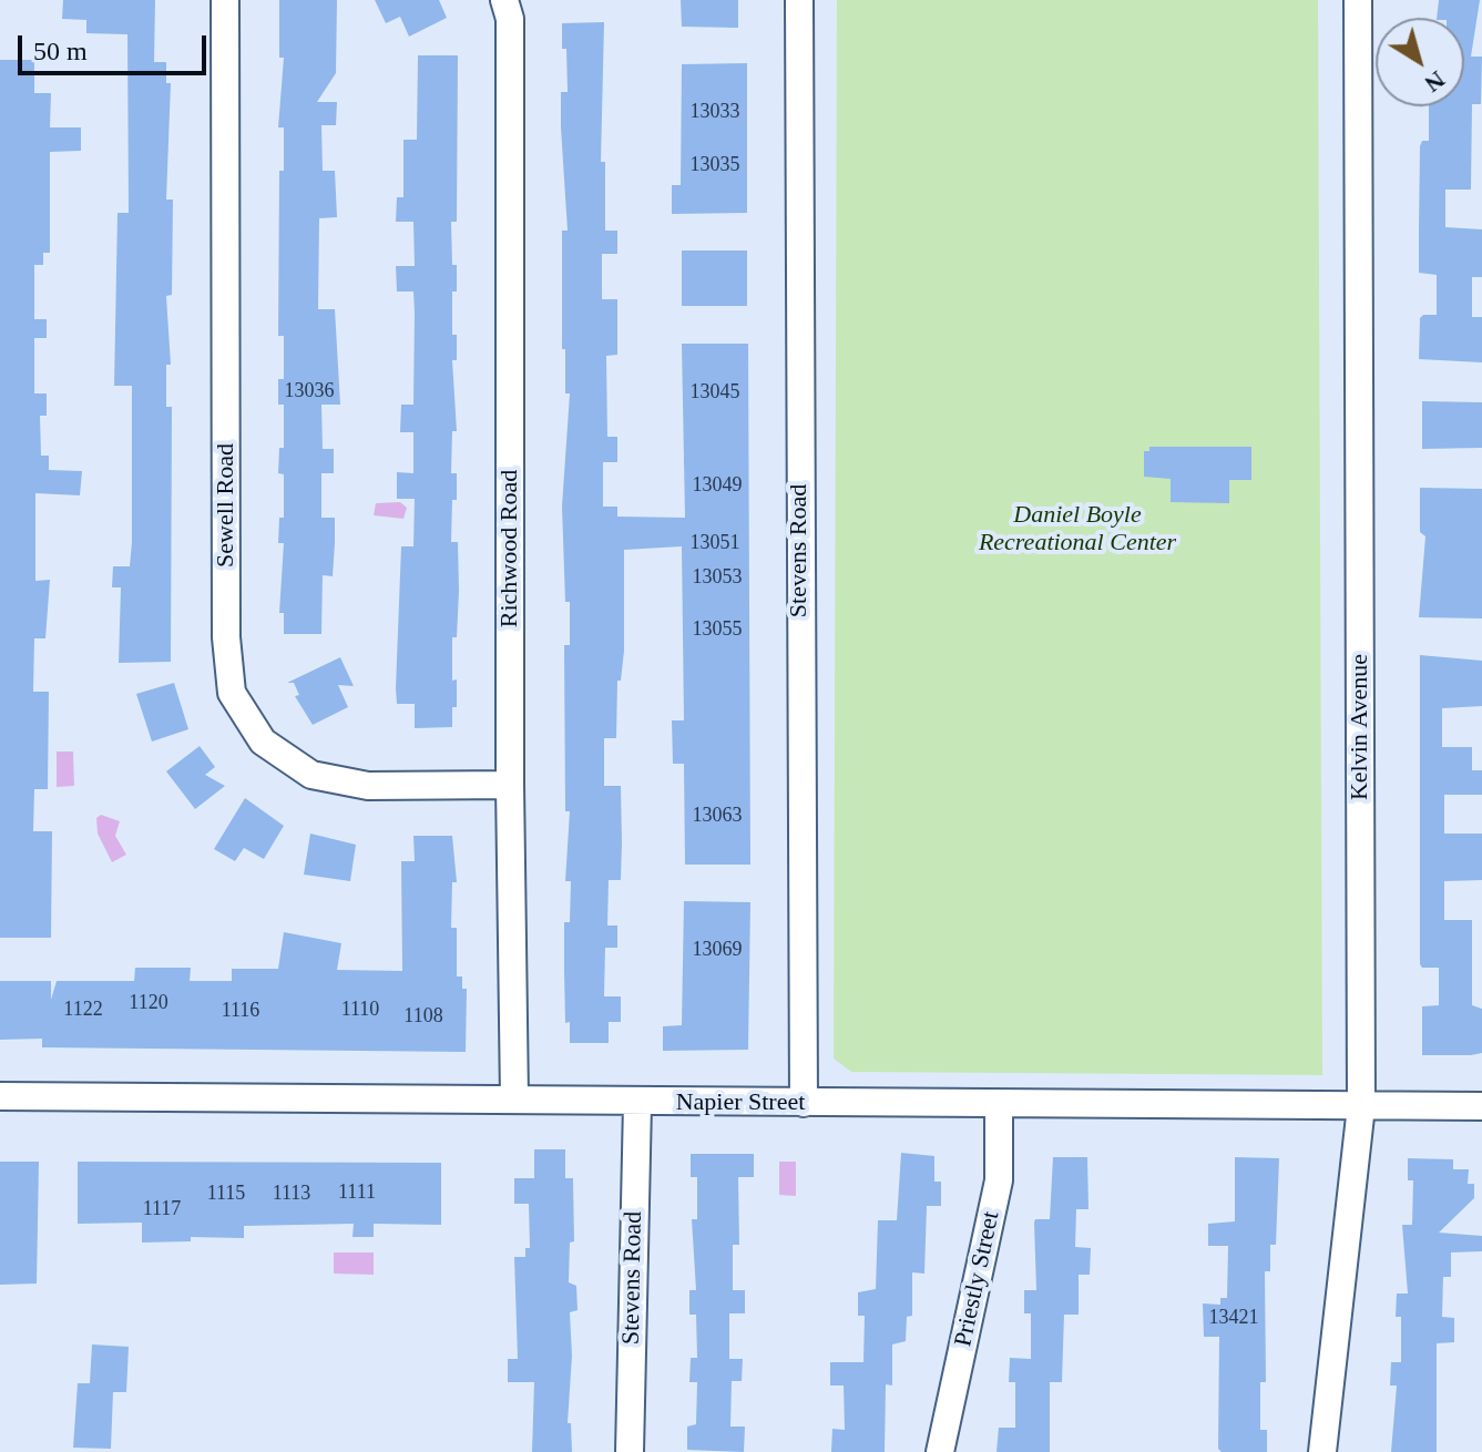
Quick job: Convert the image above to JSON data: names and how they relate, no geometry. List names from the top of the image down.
{
  "streets": {
    "street": [
      "Sewell Road",
      "Richwood Road",
      "Stevens Road",
      "Kelvin Avenue",
      "Napier Street",
      "Priestly Street"
    ]
  },
  "crossings": [
    ["Sewell Road", "Richwood Road"],
    ["Richwood Road", "Napier Street"],
    ["Stevens Road", "Napier Street"],
    ["Kelvin Avenue", "Napier Street"],
    ["Napier Street", "Priestly Street"]
  ],
  "parks": ["Daniel Boyle Recreational Center"],
  "house_numbers": [
    "13033",
    "13035",
    "13036",
    "13045",
    "13049",
    "13051",
    "13053",
    "13055",
    "13063",
    "13069",
    "1120",
    "1122",
    "1110",
    "1116",
    "1108",
    "1111",
    "1115",
    "1113",
    "1117",
    "13421"
  ],
  "scale_bar": "50 m",
  "north": "bottom right"
}
